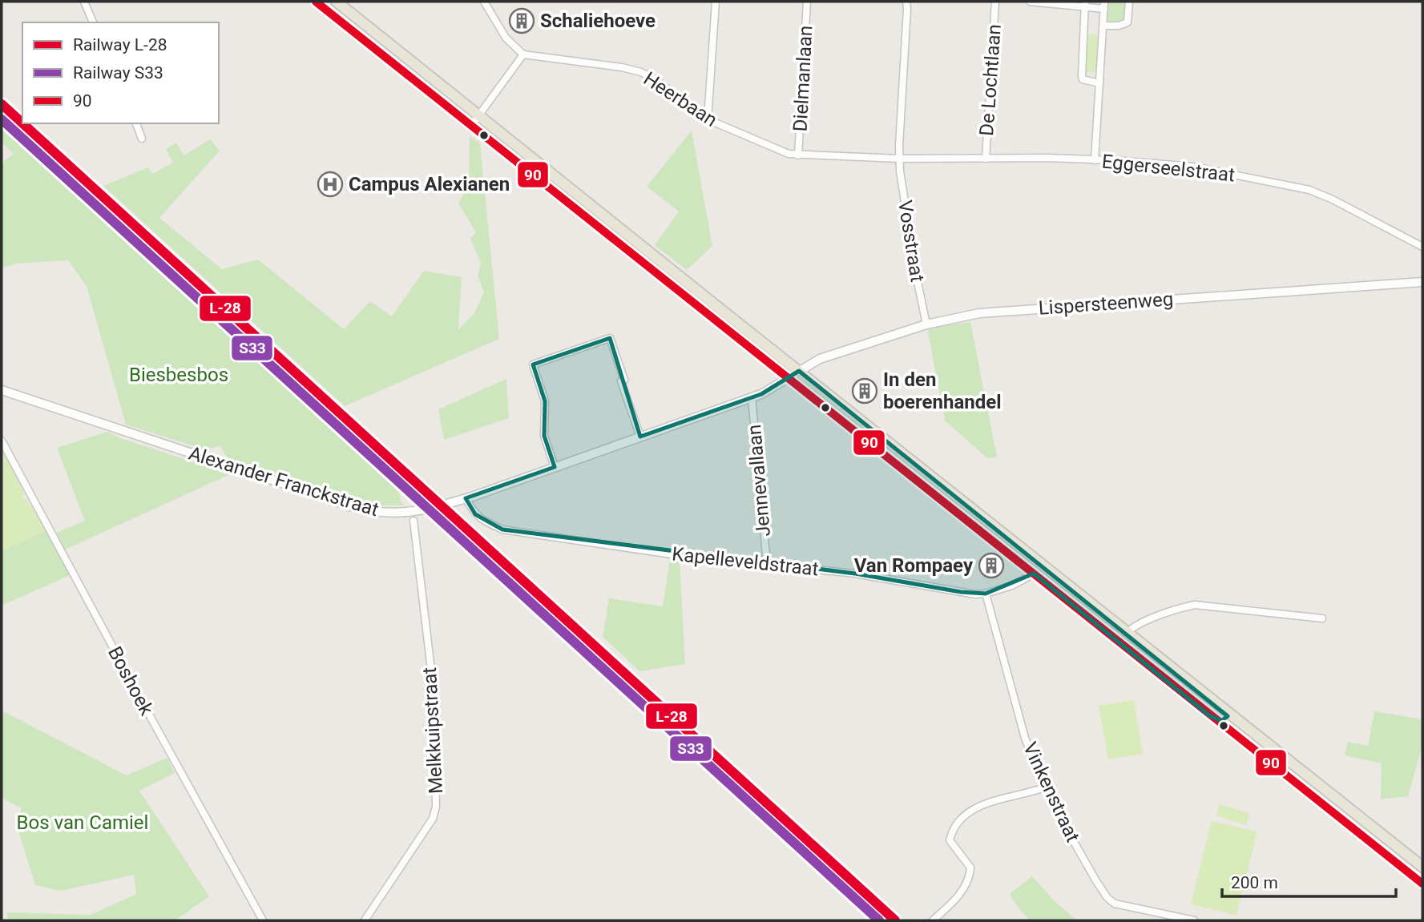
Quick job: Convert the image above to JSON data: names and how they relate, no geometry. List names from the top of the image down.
{
  "streets": {
    "street": [
      "Dielmanlaan",
      "De Lochtlaan",
      "Heerbaan",
      "Eggerseelstraat",
      "Vosstraat",
      "Lispersteenweg",
      "Jennevallaan",
      "Alexander Franckstraat",
      "Kapelleveldstraat",
      "Boshoek",
      "Melkkuipstraat",
      "Vinkenstraat"
    ]
  },
  "crossings": [
    ["Dielmanlaan", "Heerbaan"],
    ["De Lochtlaan", "Eggerseelstraat"],
    ["Heerbaan", "Eggerseelstraat"],
    ["Heerbaan", "Vosstraat"],
    ["Eggerseelstraat", "Vosstraat"],
    ["Vosstraat", "Lispersteenweg"],
    ["Lispersteenweg", "Alexander Franckstraat"],
    ["Jennevallaan", "Alexander Franckstraat"],
    ["Jennevallaan", "Kapelleveldstraat"],
    ["Alexander Franckstraat", "Kapelleveldstraat"],
    ["Kapelleveldstraat", "Vinkenstraat"]
  ],
  "parks": ["Biesbesbos", "Bos van Camiel"],
  "places": {
    "building": ["Schaliehoeve", "In den boerenhandel", "Van Rompaey"],
    "hospital": ["Campus Alexianen"]
  },
  "lines": ["transit line 90", "rail line L-28", "rail line S33"],
  "legend": ["Railway L-28", "Railway S33", "90"],
  "scale_bar": "200 m"
}
